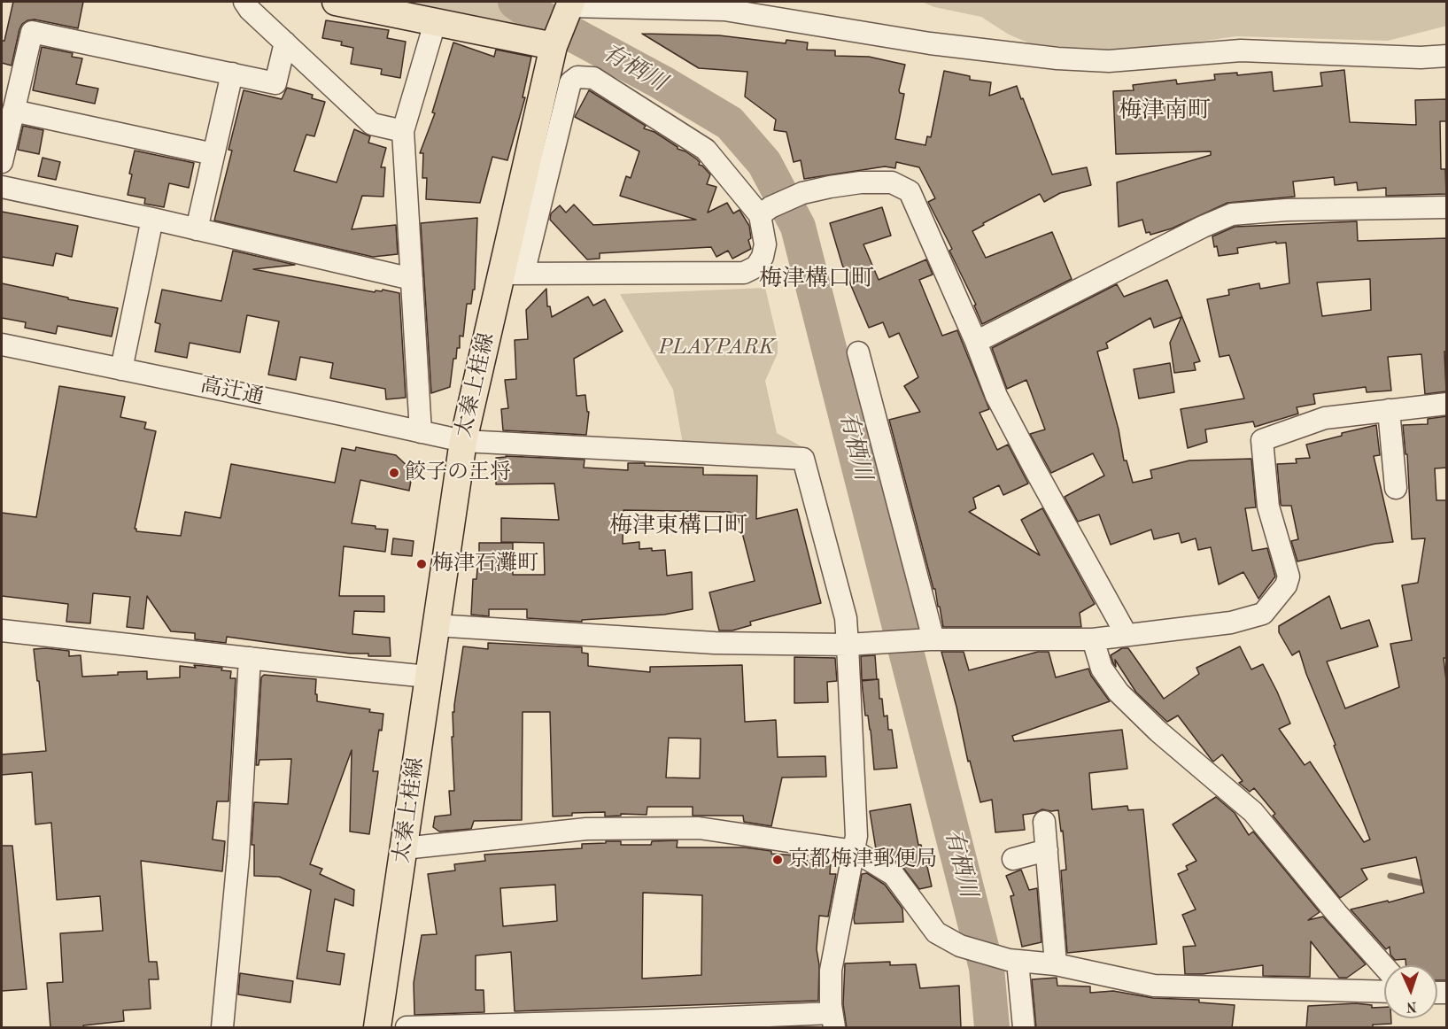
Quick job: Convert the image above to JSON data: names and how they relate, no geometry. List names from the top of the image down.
{
  "streets": {
    "main road": ["太秦上桂線"],
    "street": ["高辻通"]
  },
  "crossings": [
    ["太秦上桂線", "高辻通"]
  ],
  "districts": ["梅津南町", "梅津構口町", "梅津東構口町"],
  "water": ["有栖川"],
  "parks": ["PLAYPARK"],
  "places": ["餃子の王将", "梅津石灘町", "京都梅津郵便局"],
  "north": "bottom"
}
